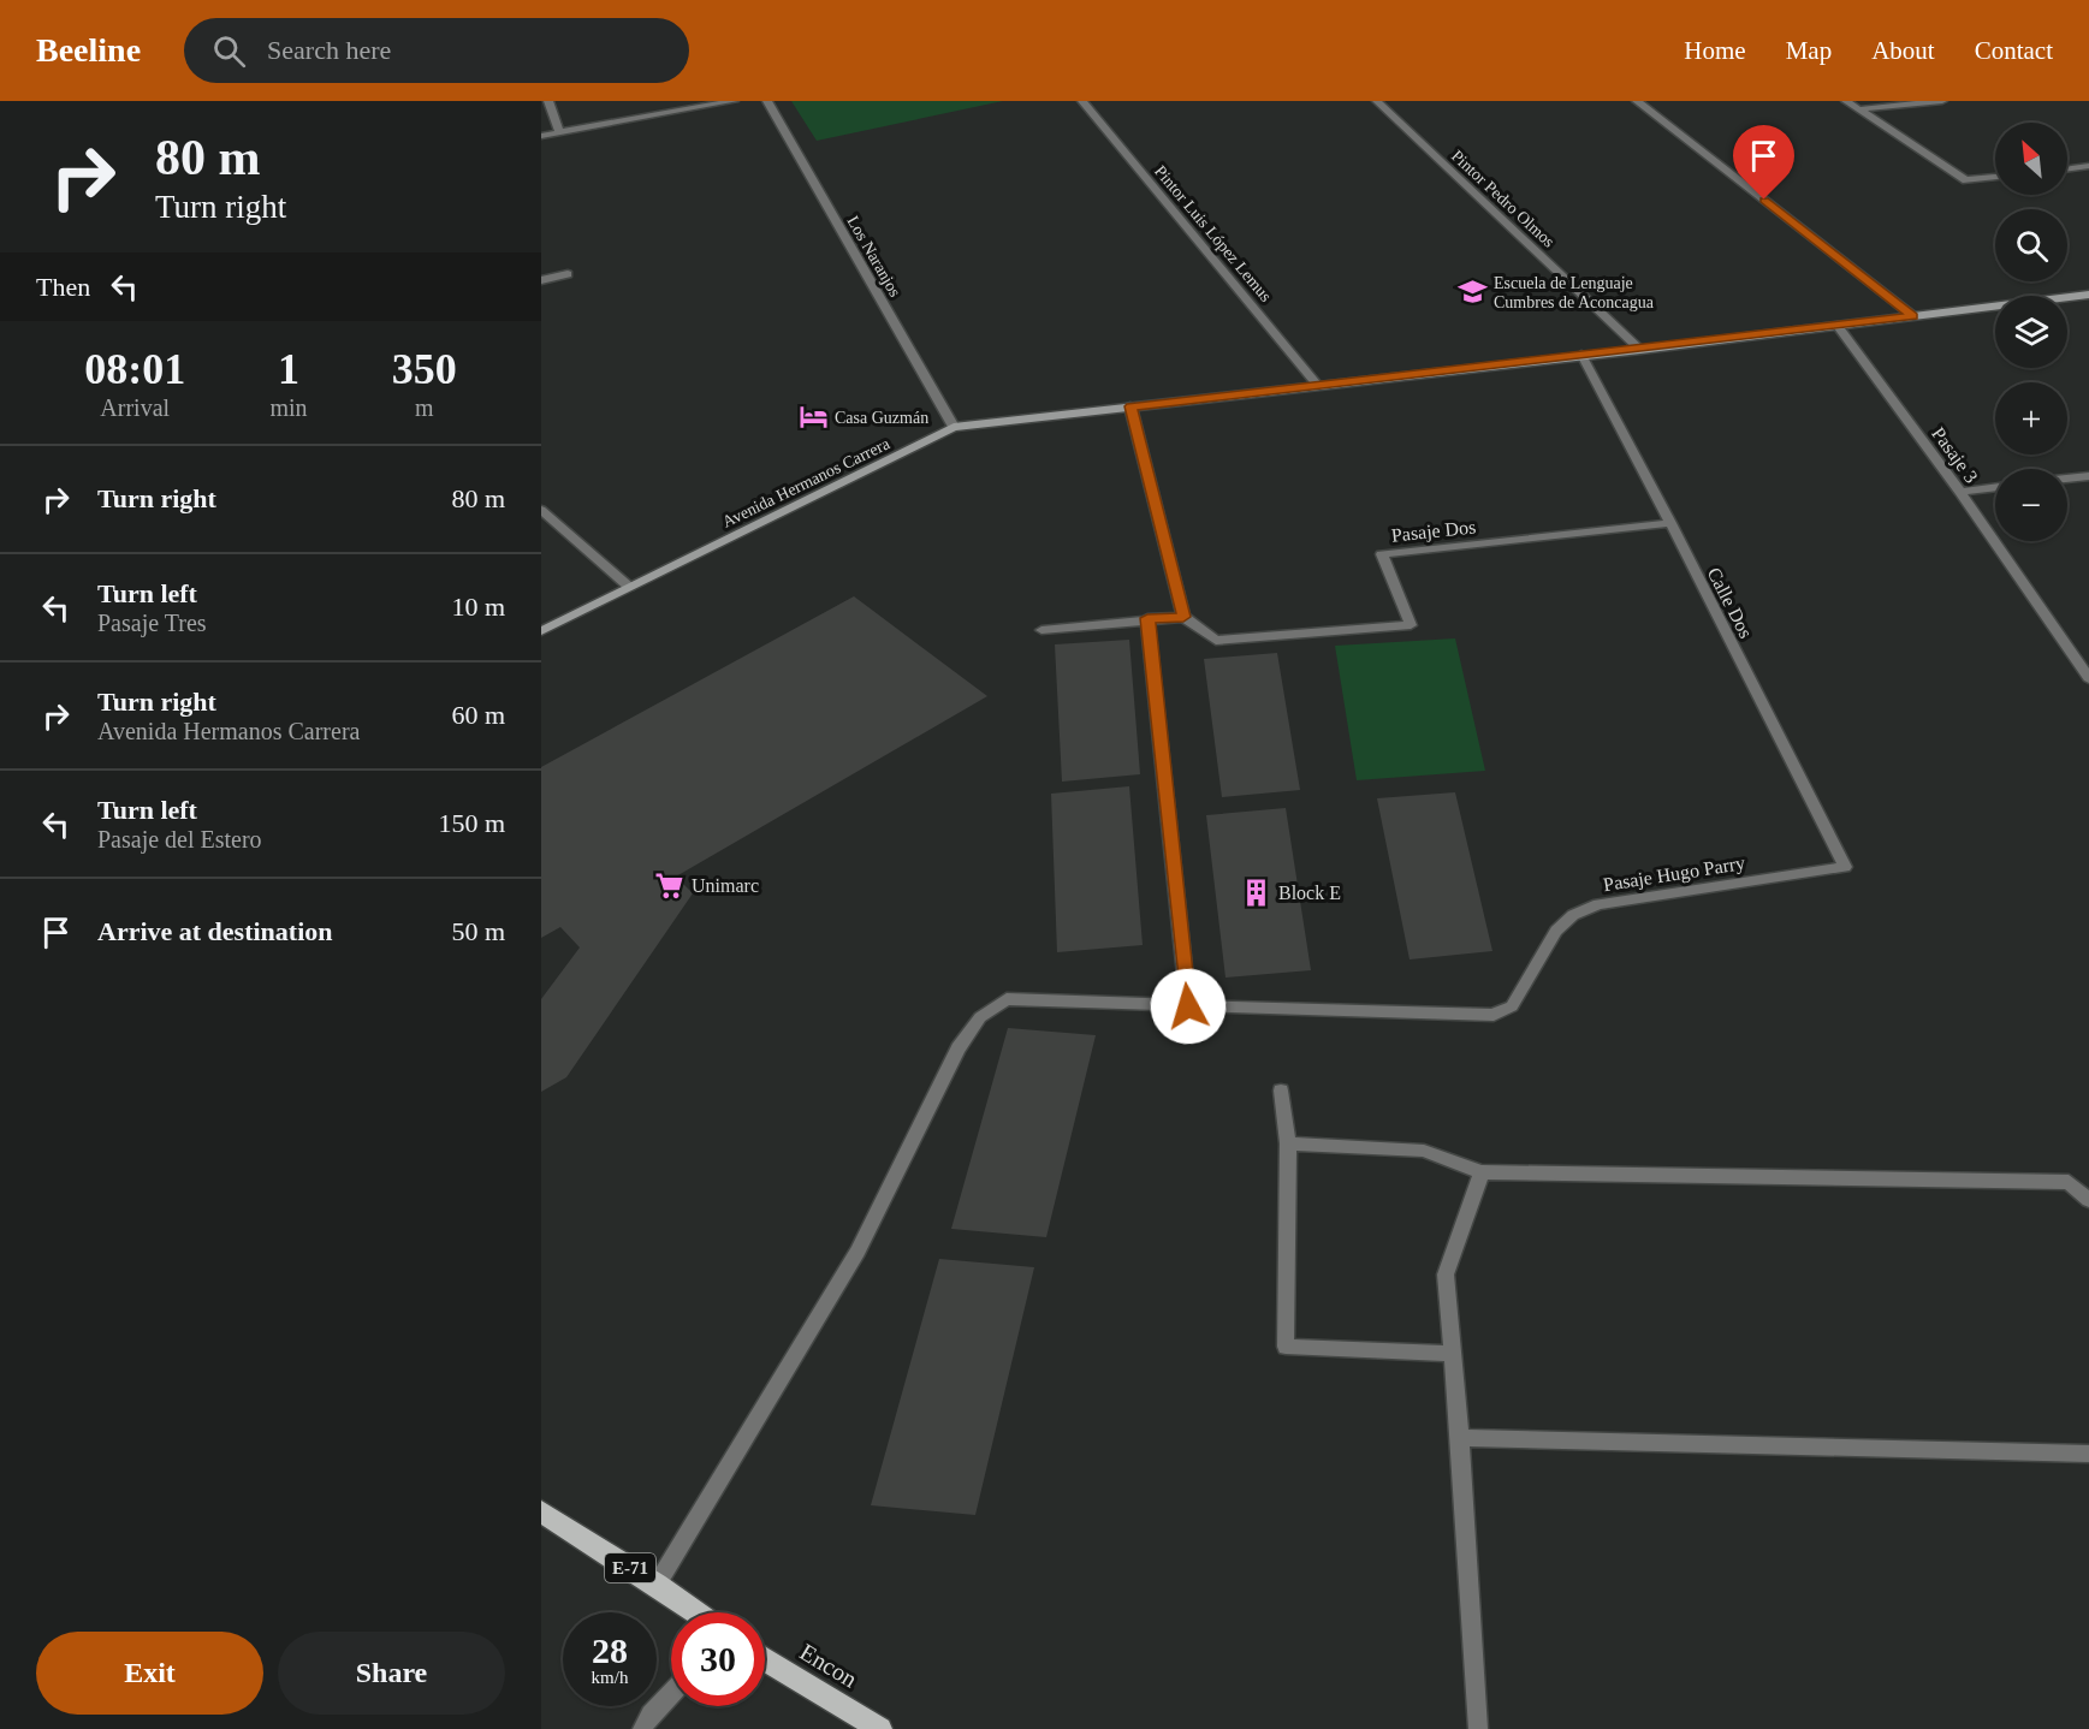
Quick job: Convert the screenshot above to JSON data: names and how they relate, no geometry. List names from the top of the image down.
{
  "streets": {
    "main road": ["E-71", "Encon"],
    "street": [
      "Pintor Pedro Olmos",
      "Pintor Luis López Lemus",
      "Los Naranjos",
      "Pasaje 3",
      "Avenida Hermanos Carrera",
      "Pasaje Dos",
      "Calle Dos",
      "Pasaje Hugo Parry"
    ]
  },
  "crossings": [
    ["Pintor Pedro Olmos", "Avenida Hermanos Carrera"],
    ["Pintor Luis López Lemus", "Avenida Hermanos Carrera"],
    ["Los Naranjos", "Avenida Hermanos Carrera"],
    ["Pasaje 3", "Avenida Hermanos Carrera"],
    ["Avenida Hermanos Carrera", "Calle Dos"],
    ["Pasaje Dos", "Calle Dos"],
    ["Calle Dos", "Pasaje Hugo Parry"],
    ["Pasaje Hugo Parry", "E-71"]
  ],
  "places": {
    "school or university": ["Escuela de Lenguaje Cumbres de Aconcagua"],
    "hotel": ["Casa Guzmán"],
    "supermarket": ["Unimarc"],
    "building": ["Block E"]
  },
  "north": "top left",
  "page": {
    "header": "Beeline",
    "search": "Search here",
    "nav": [
      "Home",
      "Map",
      "About",
      "Contact"
    ],
    "turn": ["80 m", "Turn right"],
    "map_buttons": ["+", "−"],
    "then": "Then",
    "eta": [
      "08:01",
      "Arrival",
      "1",
      "min",
      "350",
      "m"
    ],
    "list": [
      {
        "name": "Turn right",
        "value": "80 m"
      },
      {
        "name": "Turn left",
        "note": "Pasaje Tres",
        "value": "10 m"
      },
      {
        "name": "Turn right",
        "note": "Avenida Hermanos Carrera",
        "value": "60 m"
      },
      {
        "name": "Turn left",
        "note": "Pasaje del Estero",
        "value": "150 m"
      },
      {
        "name": "Arrive at destination",
        "value": "50 m"
      }
    ],
    "speed": "28 km/h",
    "limit": "30",
    "buttons": ["Exit", "Share"]
  }
}
